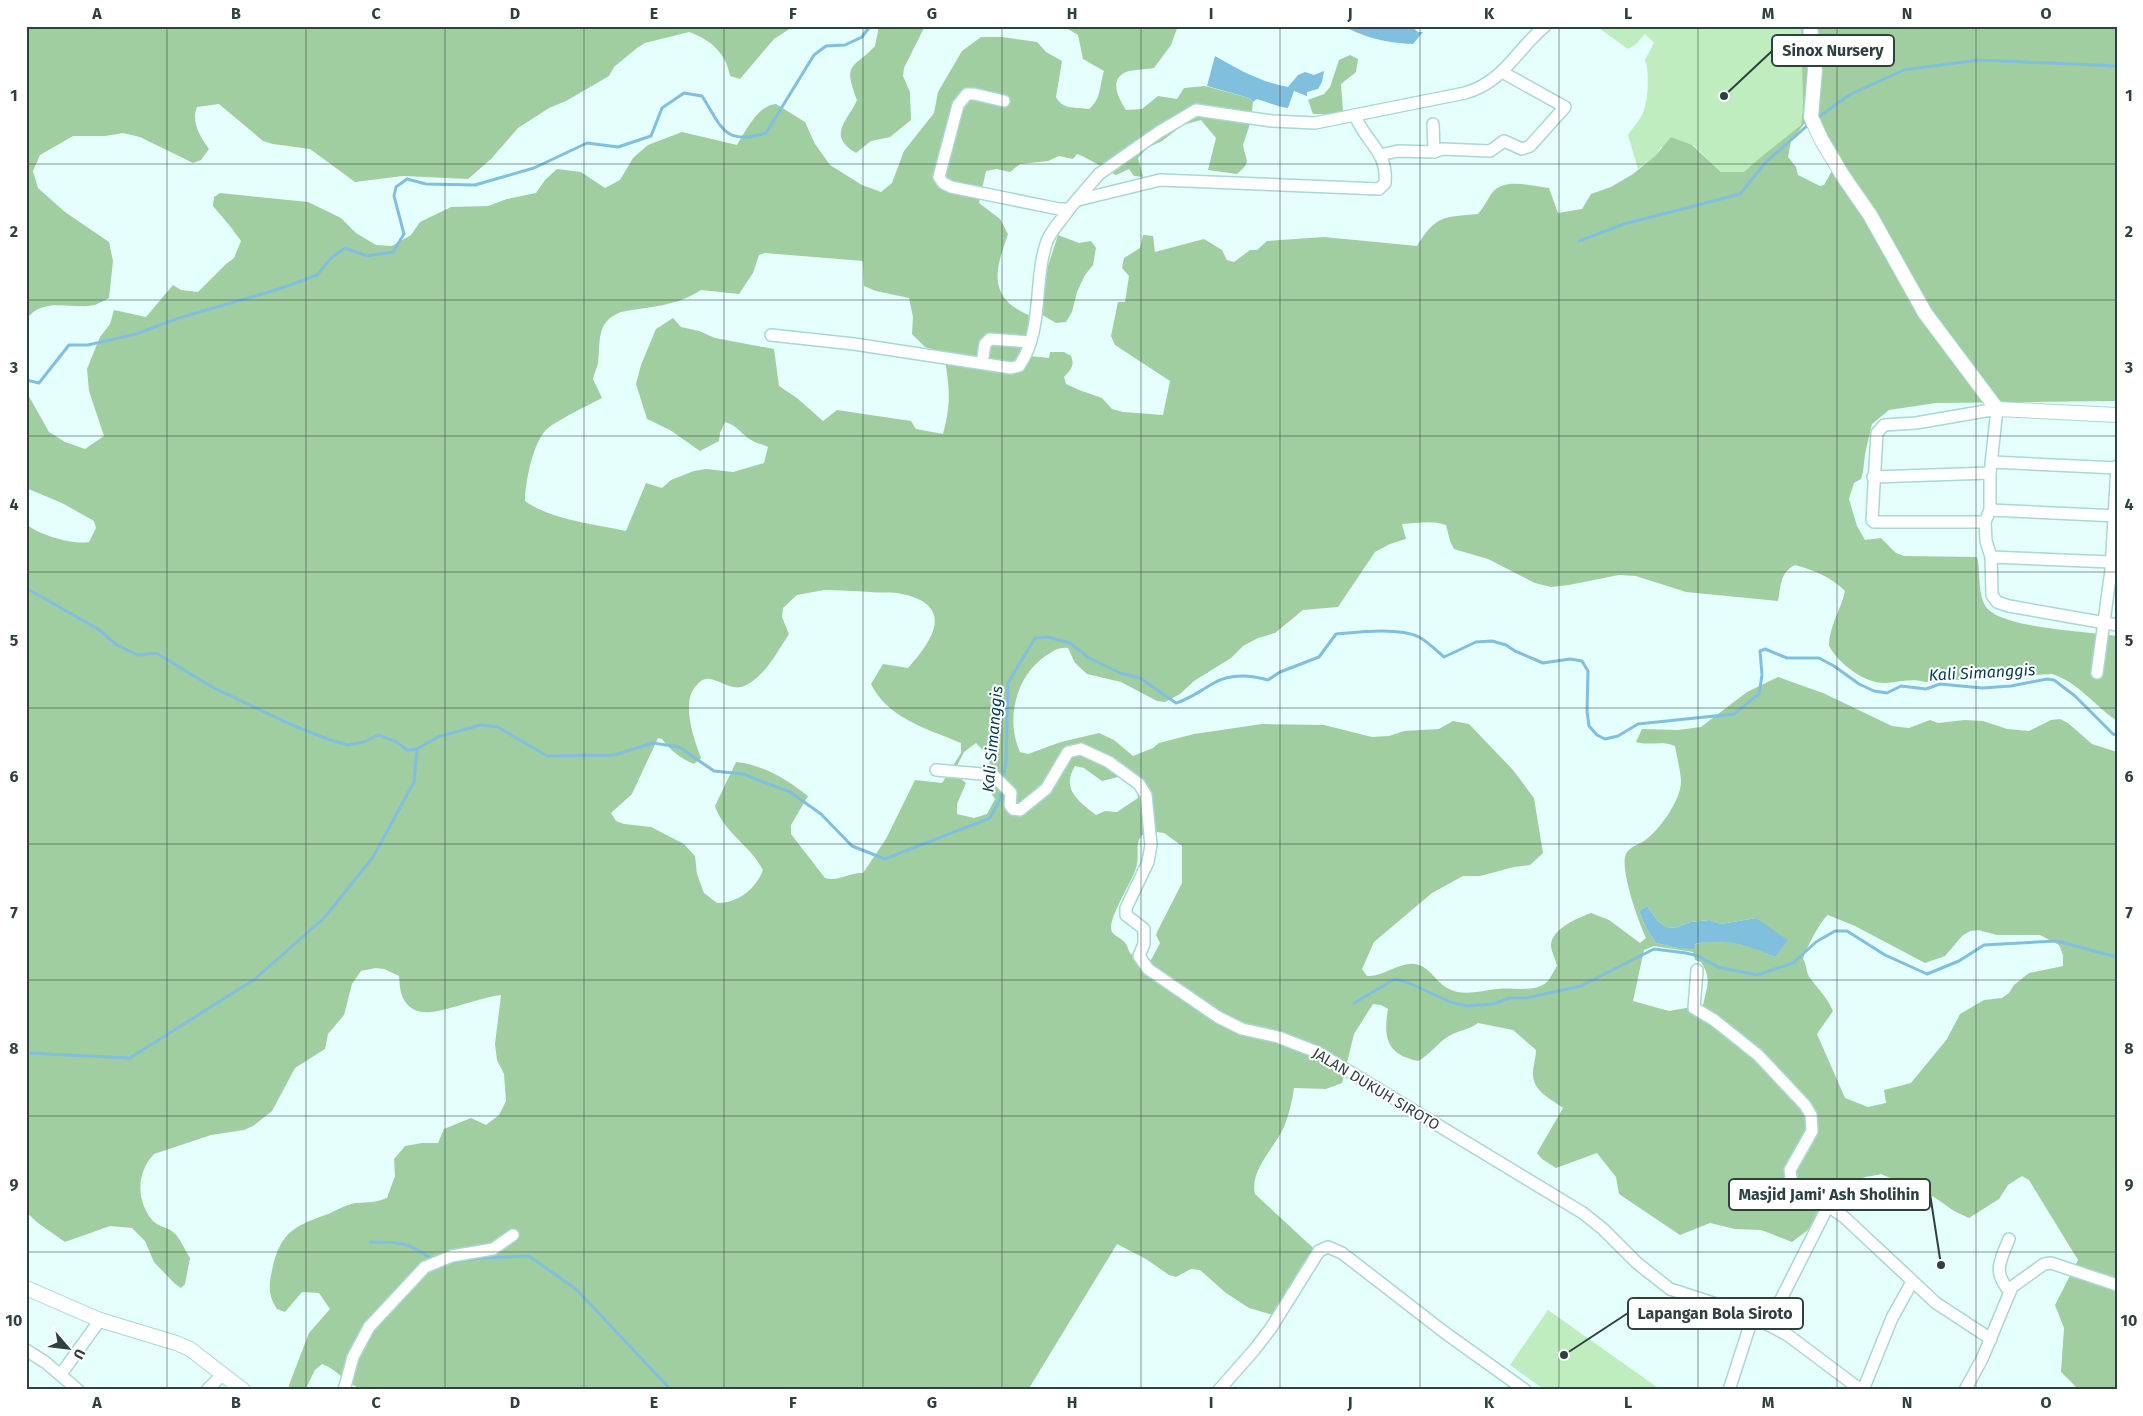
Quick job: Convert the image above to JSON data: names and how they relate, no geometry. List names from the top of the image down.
{
  "streets": {
    "street": ["JALAN DUKUH SIROTO"]
  },
  "water": ["Kali Simanggis"],
  "places": ["Sinox Nursery", "Masjid Jami' Ash Sholihin", "Lapangan Bola Siroto"],
  "north": "bottom right",
  "grid": {
    "columns": [
      "A",
      "B",
      "C",
      "D",
      "E",
      "F",
      "G",
      "H",
      "I",
      "J",
      "K",
      "L",
      "M",
      "N",
      "O"
    ],
    "rows": [
      "1",
      "2",
      "3",
      "4",
      "5",
      "6",
      "7",
      "8",
      "9",
      "10"
    ]
  }
}
